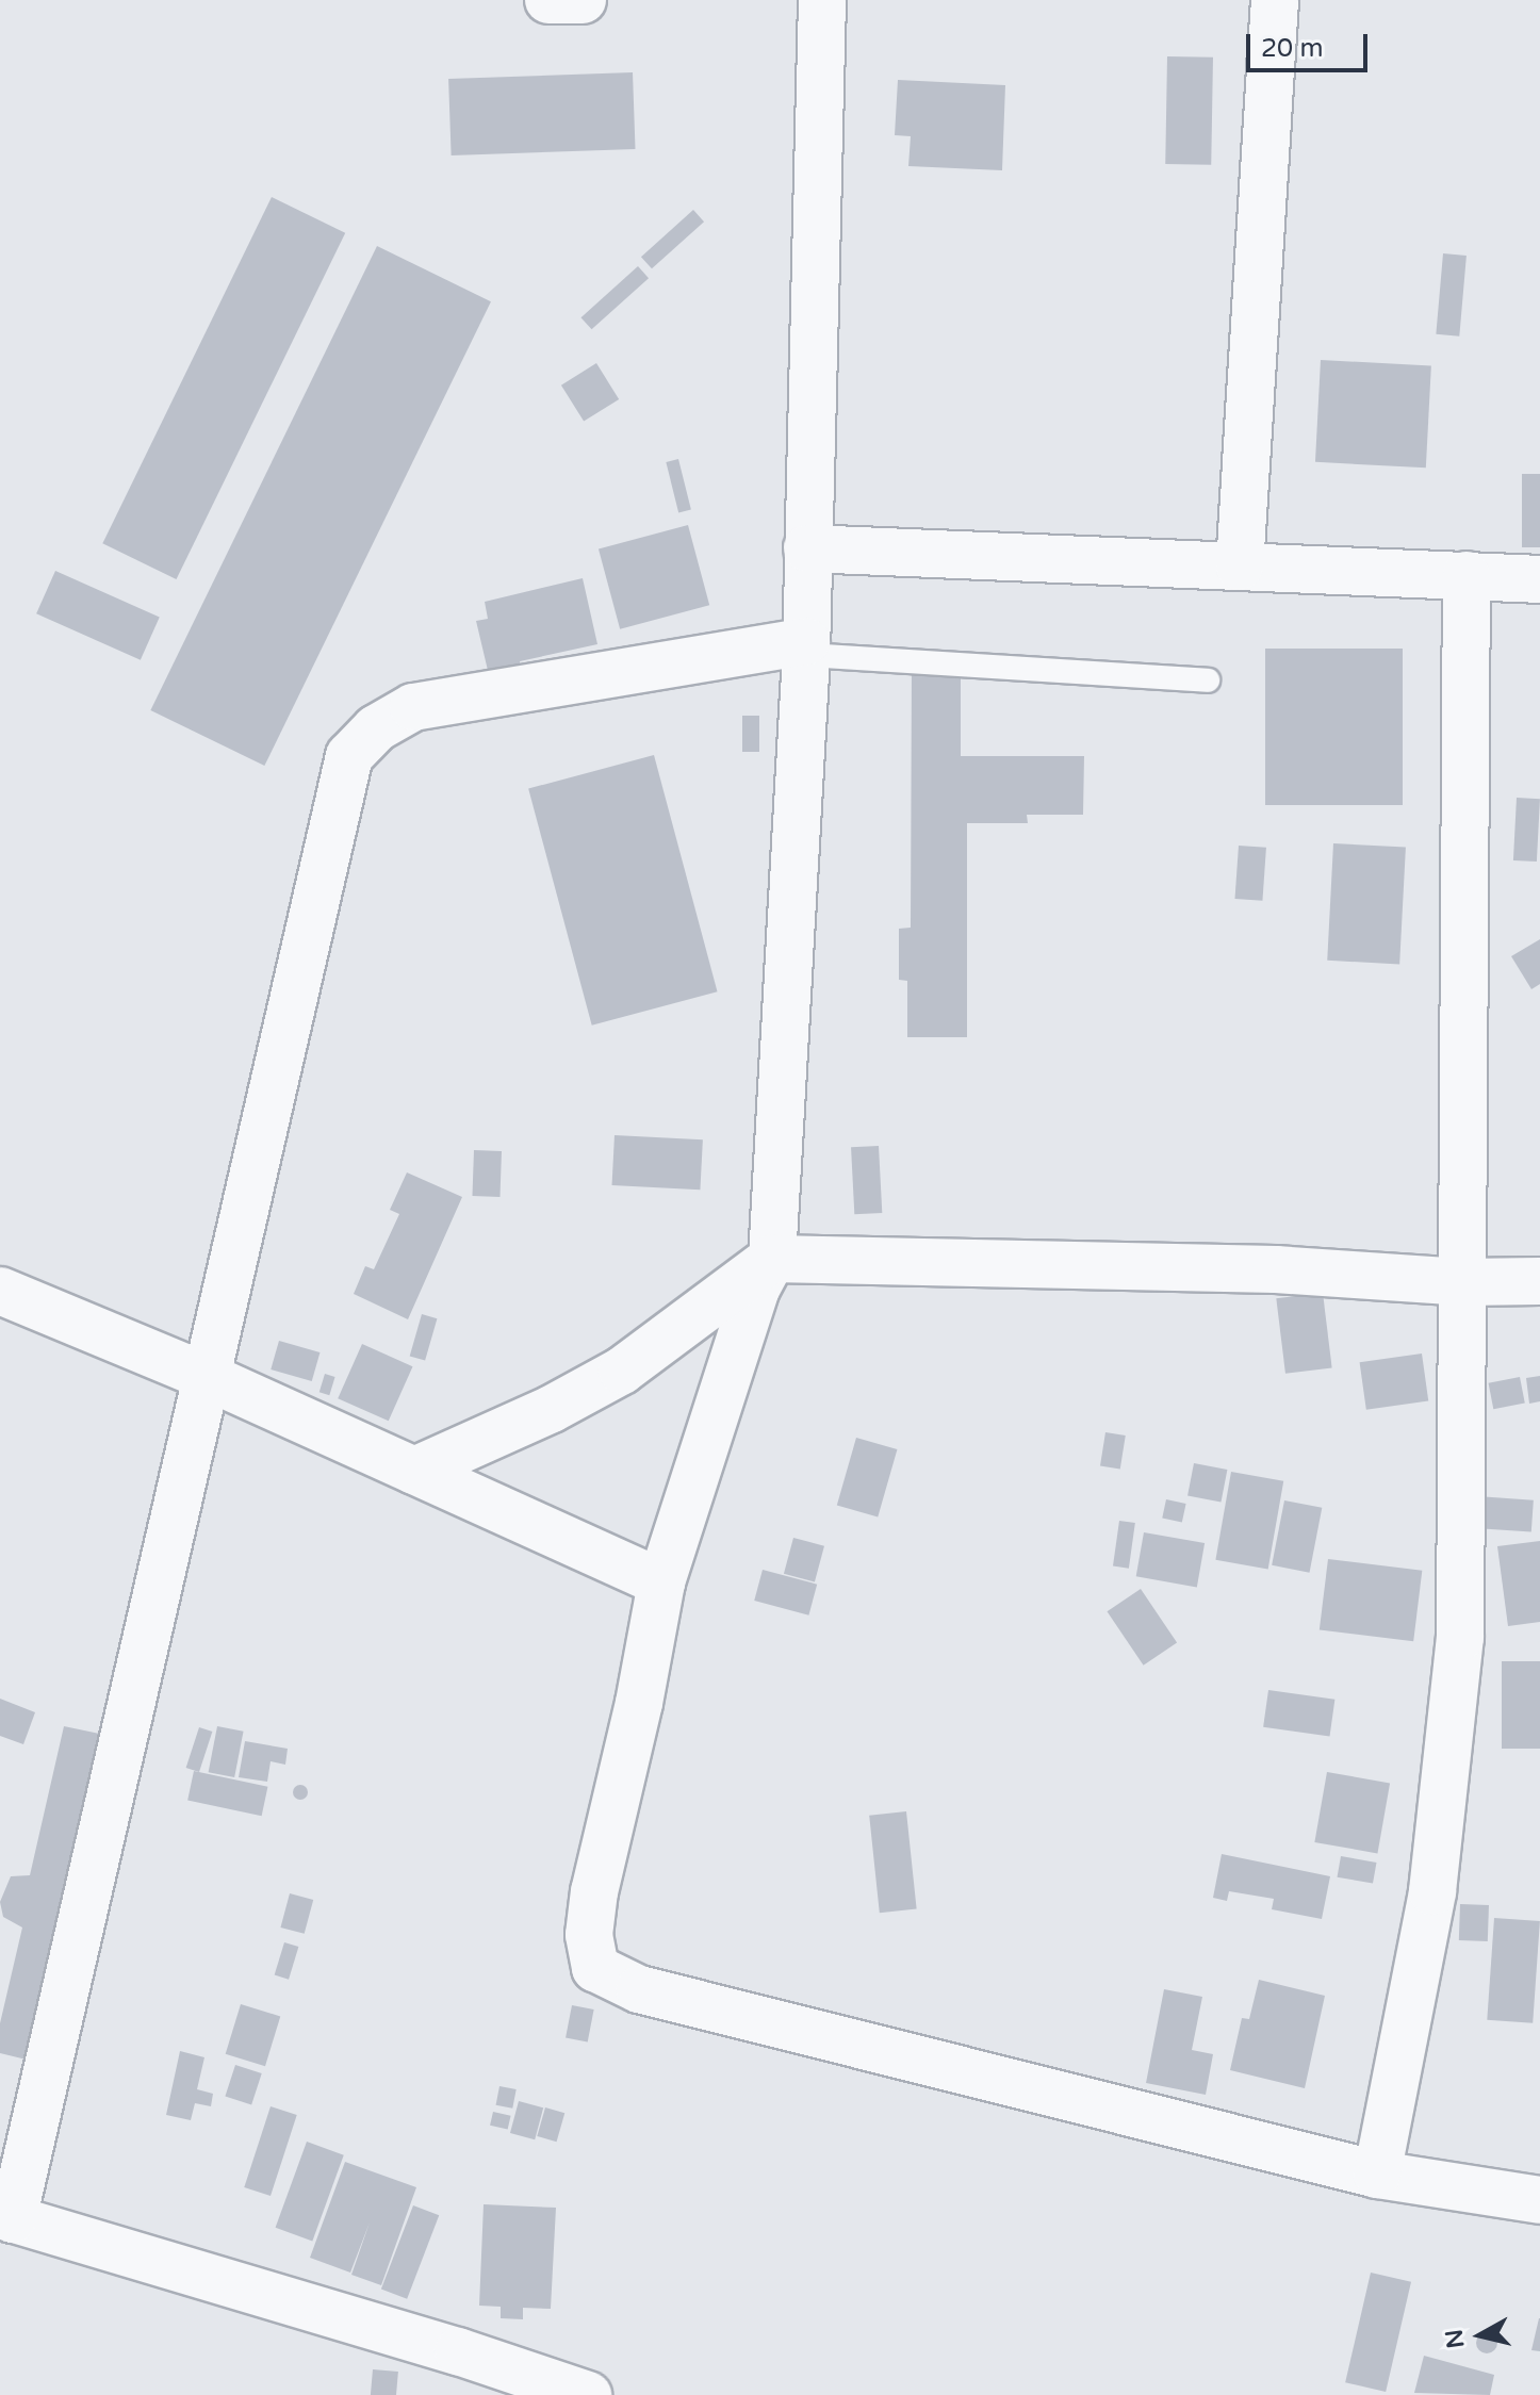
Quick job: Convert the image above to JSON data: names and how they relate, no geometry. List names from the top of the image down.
{
  "scale_bar": "20 m",
  "north": "left"
}
